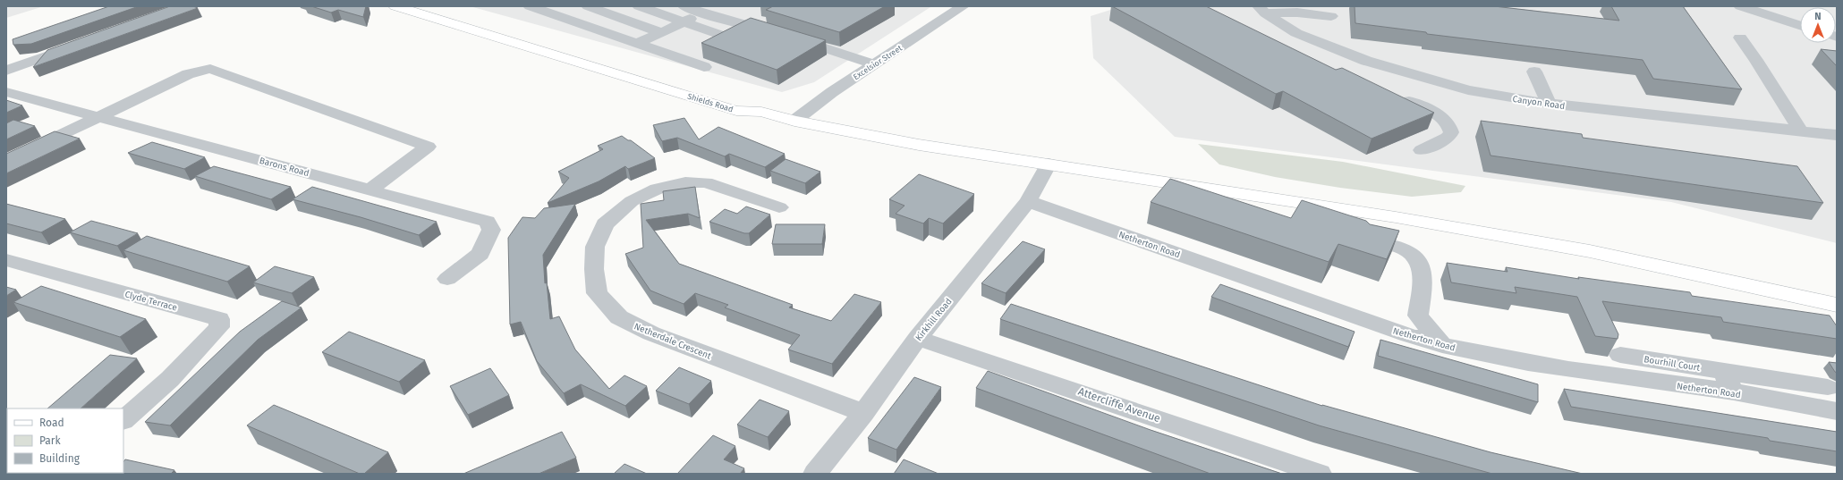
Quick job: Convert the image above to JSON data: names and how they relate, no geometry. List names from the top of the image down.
{
  "streets": {
    "main road": ["Shields Road"],
    "street": [
      "Excelsior Street",
      "Canyon Road",
      "Barons Road",
      "Netherton Road",
      "Clyde Terrace",
      "Kirkhill Road",
      "Netherdale Crescent",
      "Bourhill Court",
      "Attercliffe Avenue"
    ]
  },
  "crossings": [
    ["Netherton Road", "Kirkhill Road"],
    ["Kirkhill Road", "Netherdale Crescent"],
    ["Kirkhill Road", "Attercliffe Avenue"]
  ],
  "legend": ["Road", "Park", "Building"],
  "north": "top"
}
